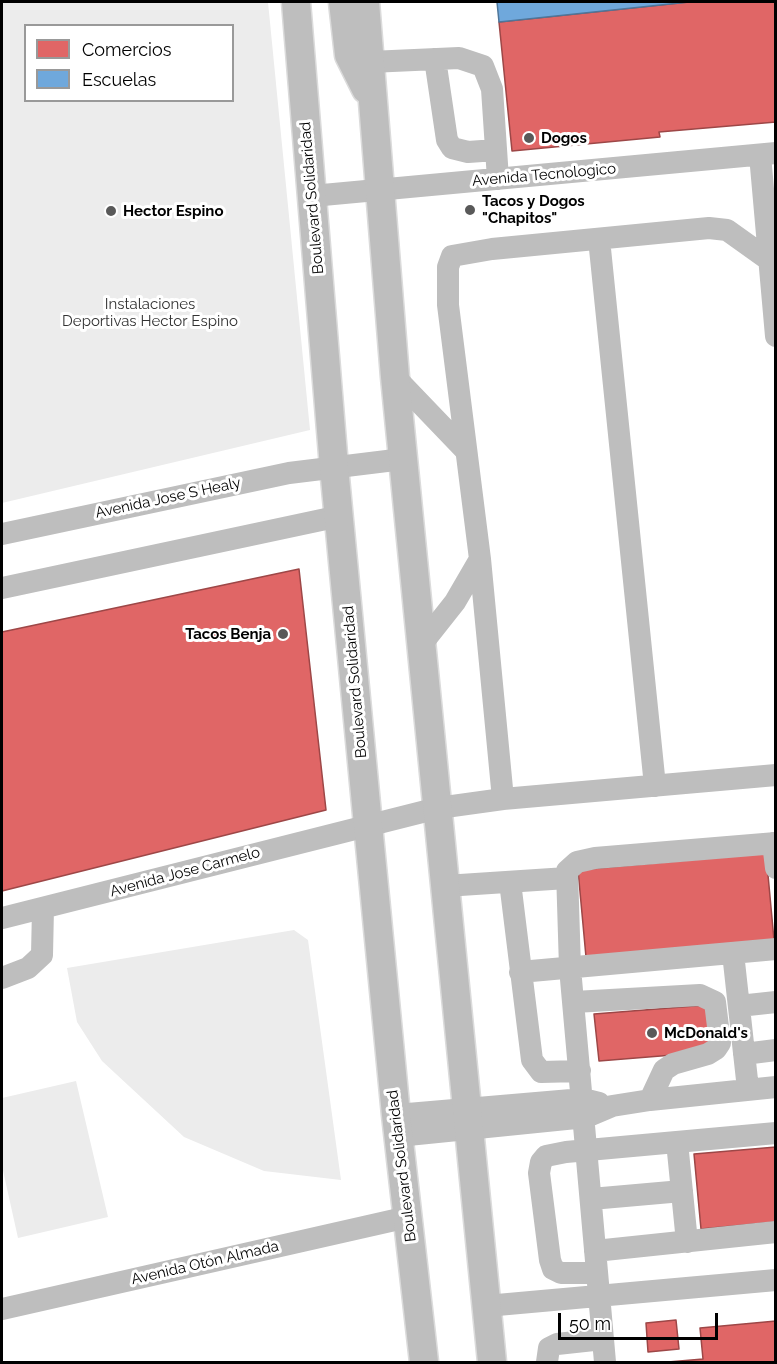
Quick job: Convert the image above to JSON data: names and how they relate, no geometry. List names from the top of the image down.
{
  "streets": {
    "main road": ["Boulevard Solidaridad"],
    "street": [
      "Avenida Tecnologico",
      "Avenida Jose S Healy",
      "Avenida Jose Carmelo",
      "Avenida Otón Almada"
    ]
  },
  "crossings": [
    ["Avenida Tecnologico", "Boulevard Solidaridad"],
    ["Boulevard Solidaridad", "Avenida Jose S Healy"],
    ["Boulevard Solidaridad", "Avenida Jose Carmelo"],
    ["Boulevard Solidaridad", "Avenida Otón Almada"]
  ],
  "parks": ["Instalaciones Deportivas Hector Espino"],
  "places": [
    "Dogos",
    "Tacos y Dogos \"Chapitos\"",
    "Hector Espino",
    "Tacos Benja",
    "McDonald's"
  ],
  "legend": ["Comercios", "Escuelas"],
  "scale_bar": "50 m"
}
